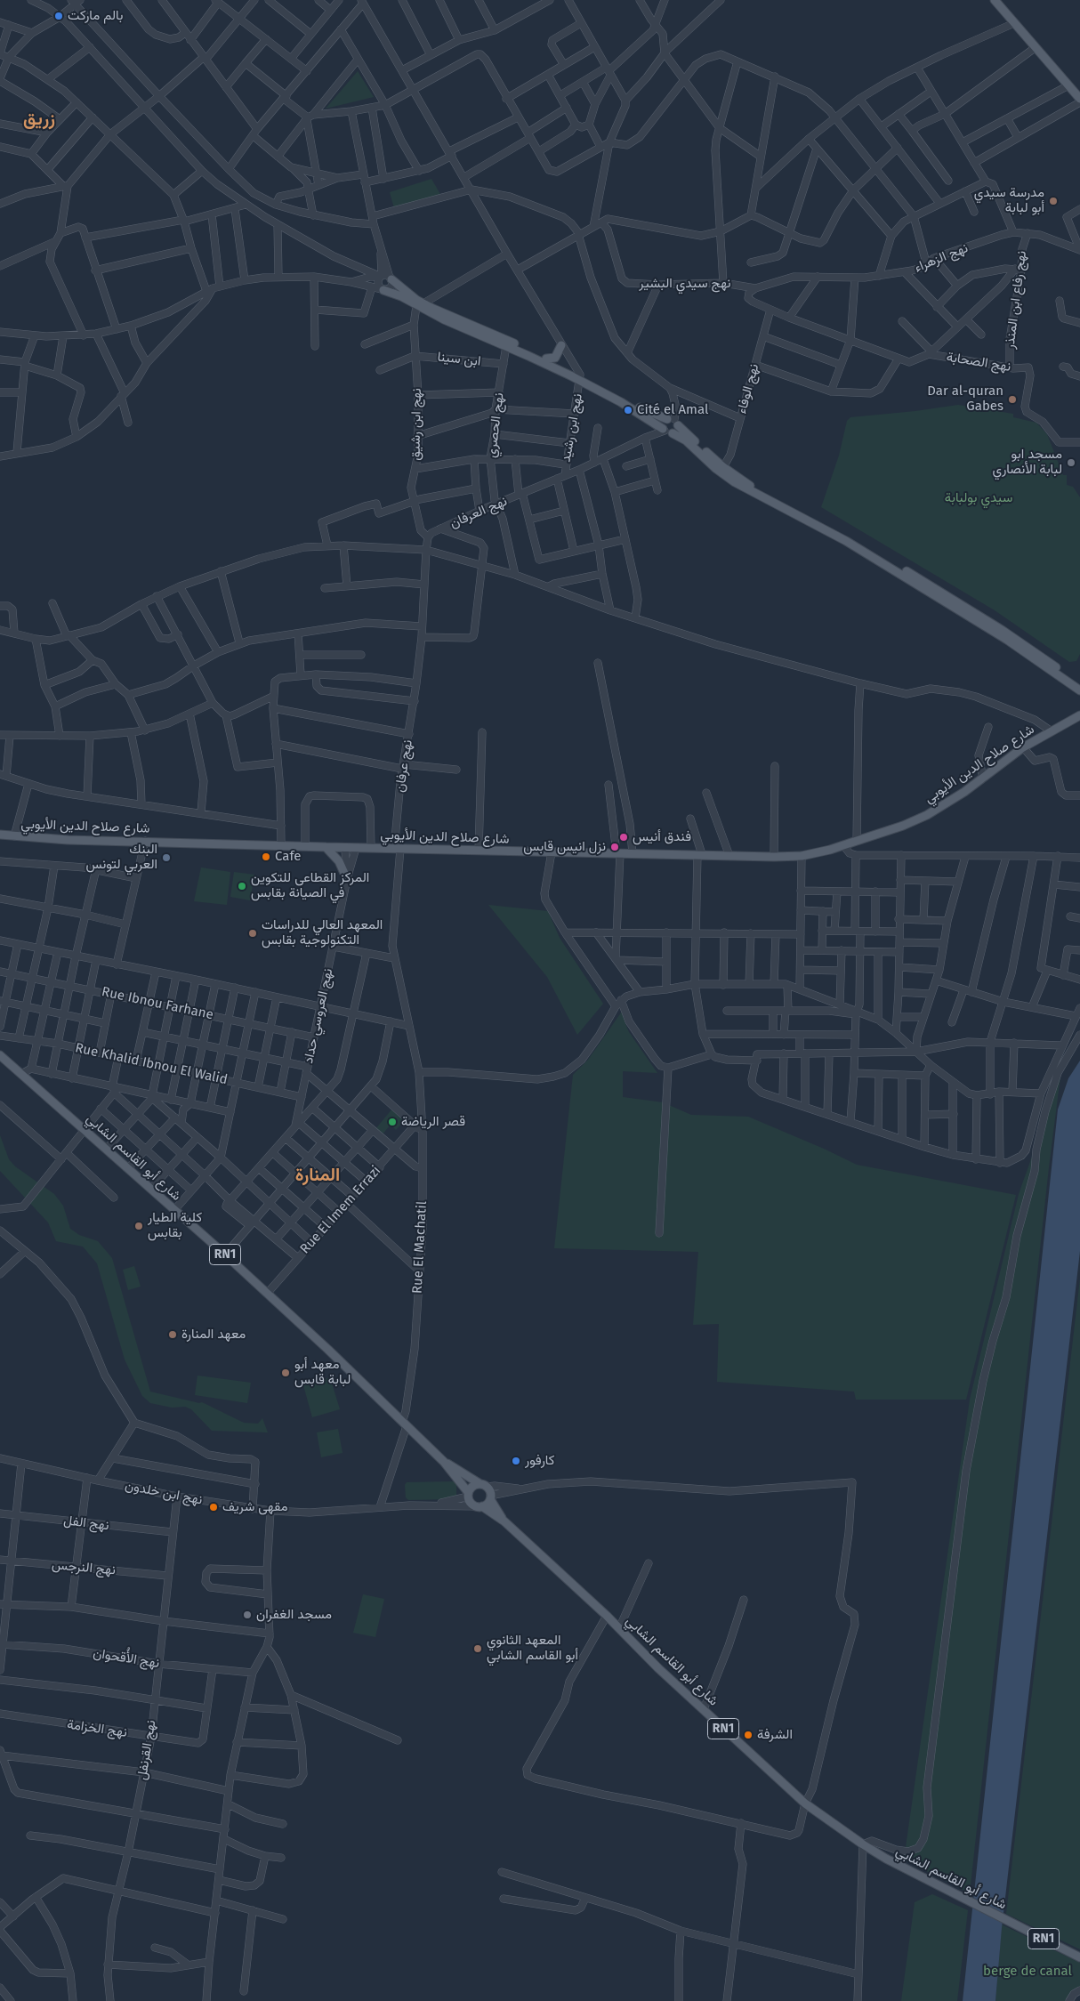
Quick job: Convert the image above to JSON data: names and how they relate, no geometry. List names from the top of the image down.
{
  "streets": {
    "main road": ["شارع صلاح الدين الأيوبي", "شارع أبو القاسم الشابي", "RN1"],
    "street": [
      "نهج الزهراء",
      "نهج سيدي البشير",
      "نهج رفاع ابن المنذر",
      "ابن سينا",
      "نهج الصحابة",
      "نهج الوفاء",
      "نهج ابن رشيق",
      "نهج الحصري",
      "نهج ابن رشيد",
      "نهج العرفان",
      "نهج عرفان",
      "Rue Ibnou Farhane",
      "نهج العروسي حداد",
      "Rue Khalid Ibnou El Walid",
      "Rue El Imem Errazi",
      "Rue El Machatil",
      "نهج ابن خلدون",
      "نهج الفل",
      "نهج النرجس",
      "نهج الأُقحوان",
      "نهج الخزامة",
      "نهج القرنفل"
    ]
  },
  "crossings": [
    ["نهج الزهراء", "نهج سيدي البشير"],
    ["نهج الزهراء", "نهج رفاع ابن المنذر"],
    ["نهج الزهراء", "نهج الوفاء"],
    ["نهج رفاع ابن المنذر", "نهج الصحابة"],
    ["ابن سينا", "نهج ابن رشيق"],
    ["ابن سينا", "نهج الحصري"],
    ["نهج ابن رشيق", "نهج العرفان"],
    ["نهج الحصري", "نهج العرفان"],
    ["نهج ابن رشيد", "نهج العرفان"],
    ["شارع صلاح الدين الأيوبي", "نهج عرفان"],
    ["نهج عرفان", "Rue El Machatil"],
    ["Rue Ibnou Farhane", "نهج العروسي حداد"],
    ["نهج العروسي حداد", "Rue Khalid Ibnou El Walid"],
    ["شارع أبو القاسم الشابي", "Rue El Imem Errazi"],
    ["شارع أبو القاسم الشابي", "Rue El Machatil"],
    ["شارع أبو القاسم الشابي", "RN1"],
    ["Rue El Machatil", "نهج ابن خلدون"],
    ["نهج ابن خلدون", "نهج القرنفل"],
    ["نهج الفل", "نهج القرنفل"],
    ["نهج النرجس", "نهج القرنفل"],
    ["نهج الأُقحوان", "نهج الخزامة"],
    ["نهج الأُقحوان", "نهج القرنفل"],
    ["نهج الخزامة", "نهج القرنفل"]
  ],
  "districts": ["زريق", "المنارة"],
  "parks": ["سيدي بولبابة", "berge de canal"],
  "places": [
    "بالم ماركت",
    "مدرسة سيدي أبو لبابة",
    "Dar al-quran Gabes",
    "Cité el Amal",
    "مسجد ابو لبابة الأنصاري",
    "فندق أنيس",
    "نزل انيس قابس",
    "Cafe",
    "البنك العربي لتونس",
    "المركز القطاعى للتكوين في الصيانة بقابس",
    "المعهد العالي للدراسات التكنولوجية بقابس",
    "قصر الرياضة",
    "كلية الطيار بقابس",
    "معهد المنارة",
    "معهد أبو لبابة قابس",
    "كارفور",
    "مقهى شريف",
    "مسجد الغفران",
    "المعهد الثانوي أبو القاسم الشابي",
    "الشرفة"
  ]
}
